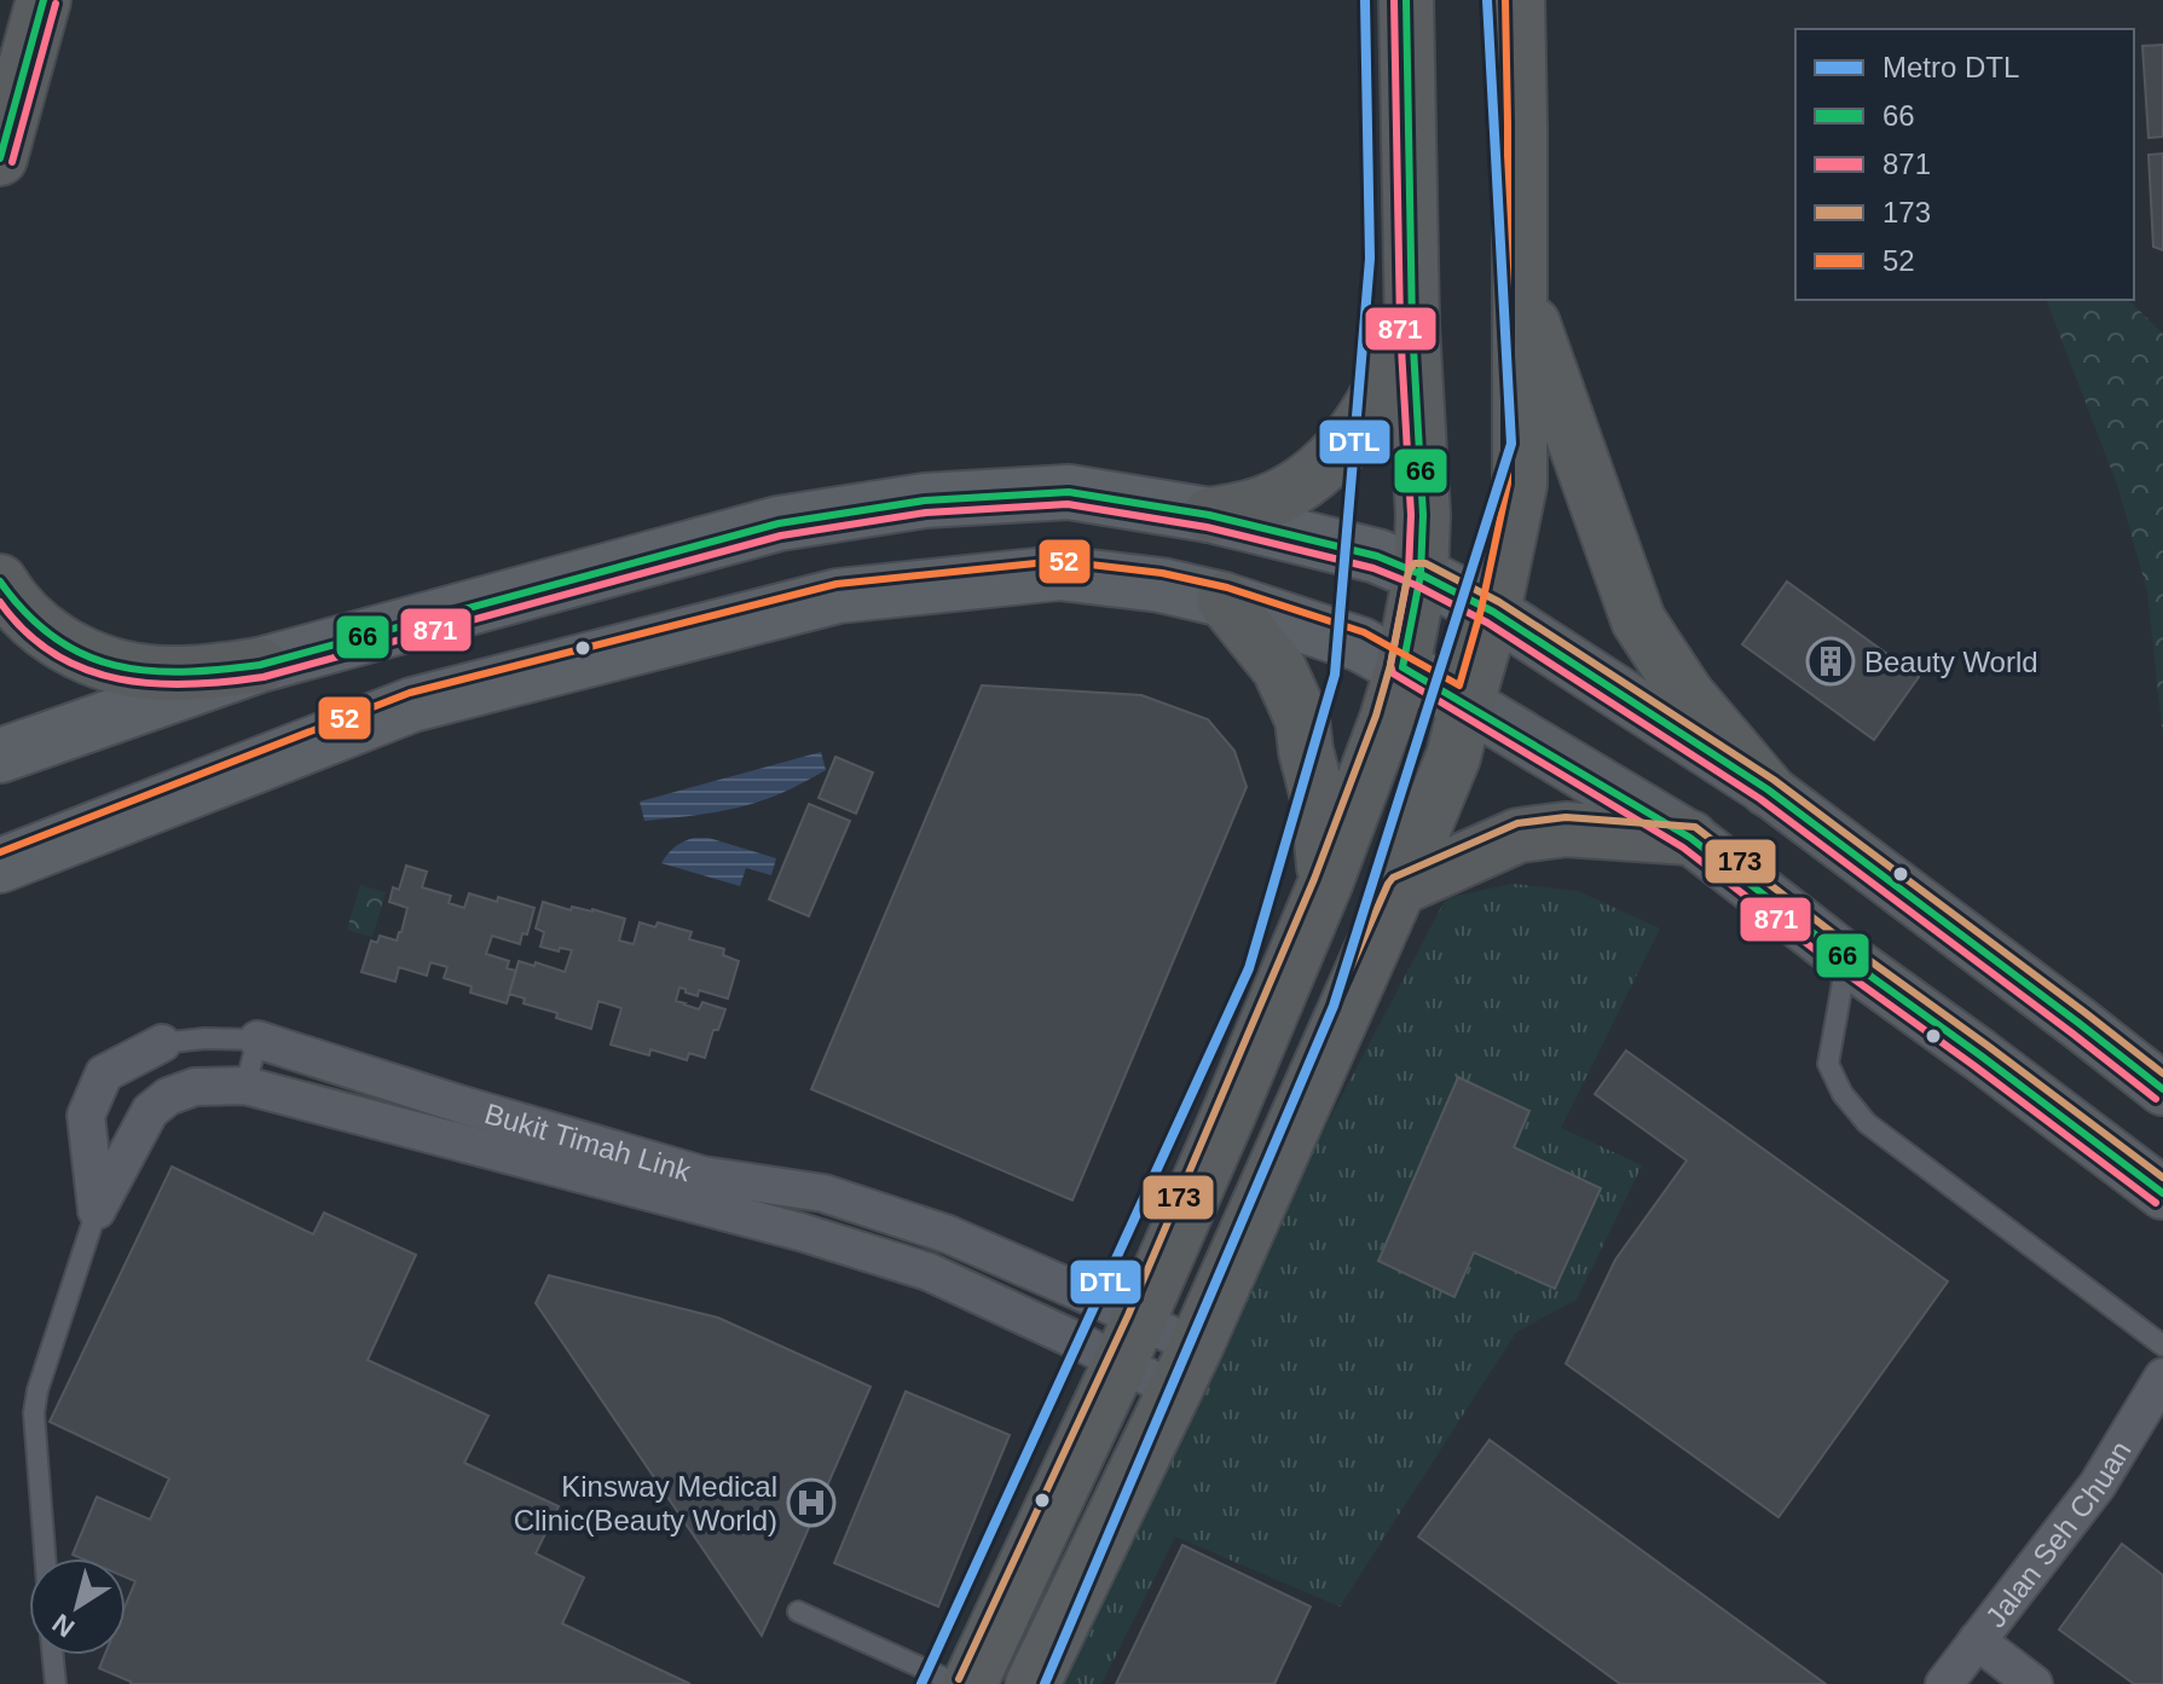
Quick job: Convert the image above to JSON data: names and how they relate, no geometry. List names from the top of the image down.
{
  "streets": {
    "street": ["Bukit Timah Link", "Jalan Seh Chuan"]
  },
  "places": {
    "building": ["Beauty World"],
    "hospital": ["Kinsway Medical Clinic(Beauty World)"]
  },
  "lines": [
    "metro line DTL",
    "transit line 66",
    "transit line 871",
    "transit line 52",
    "transit line 173"
  ],
  "legend": [
    "Metro DTL",
    "66",
    "871",
    "173",
    "52"
  ],
  "north": "bottom left"
}
